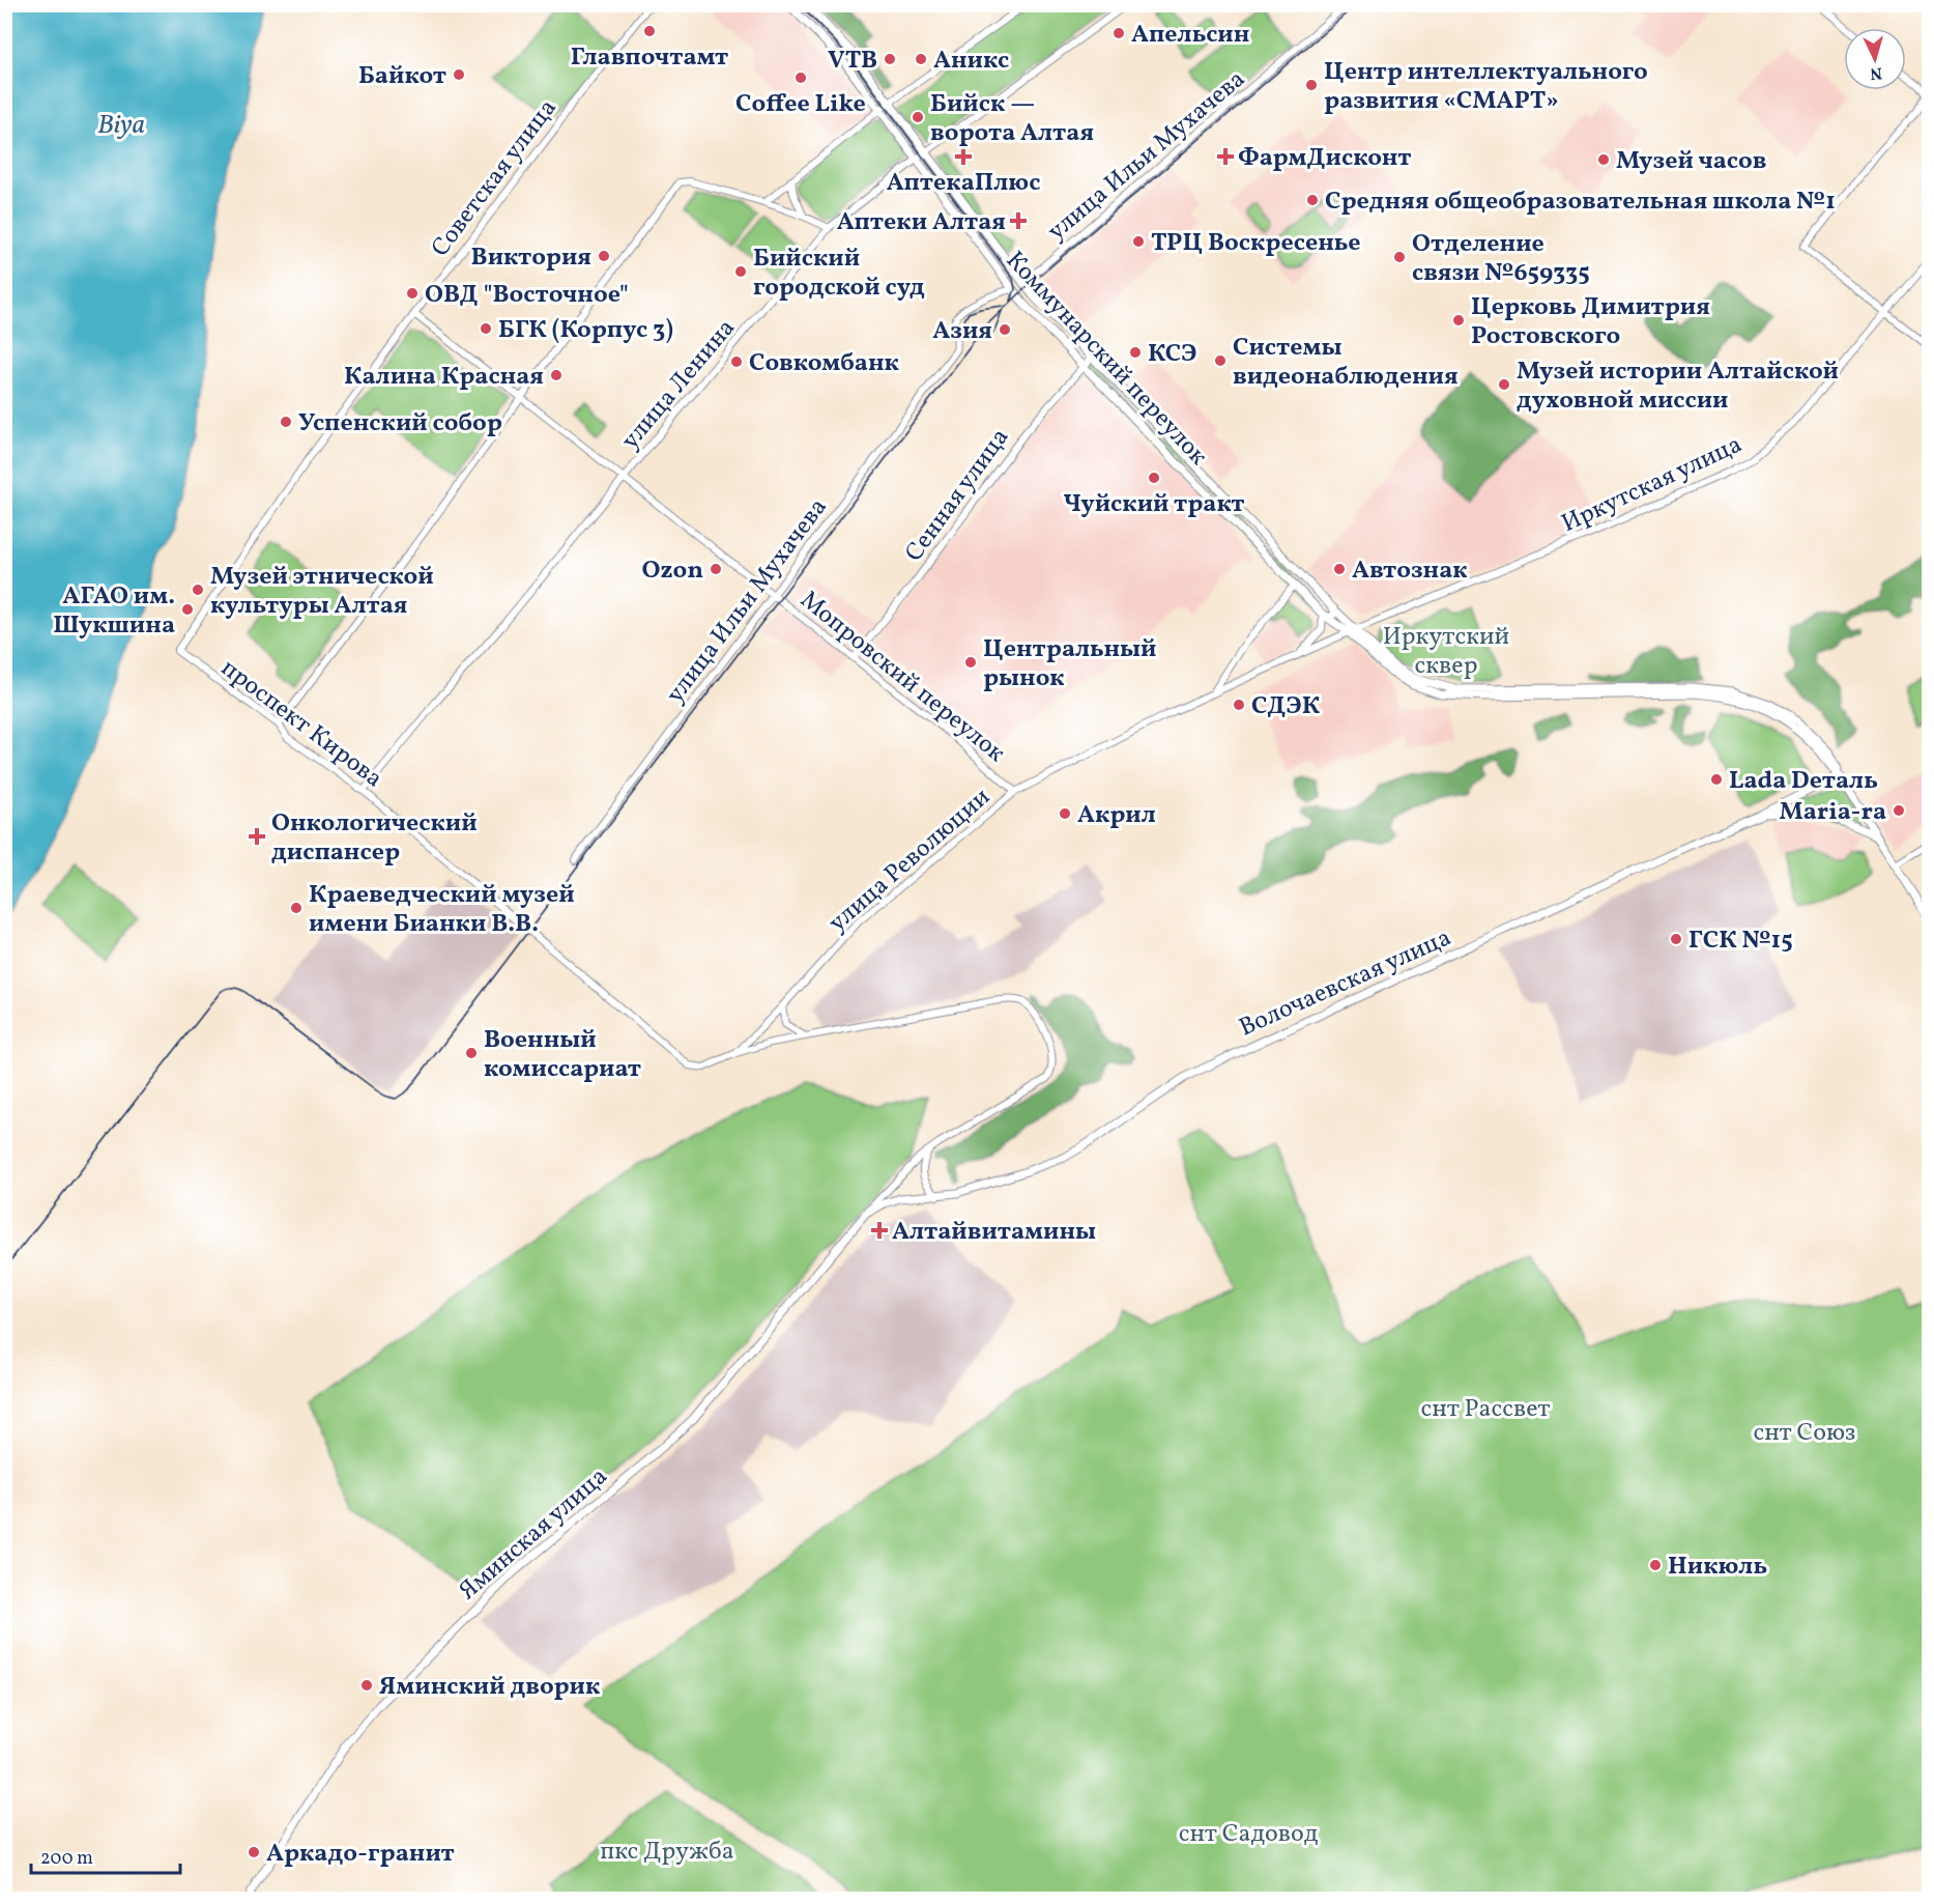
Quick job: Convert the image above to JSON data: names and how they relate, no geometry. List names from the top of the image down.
{
  "streets": {
    "main road": ["Коммунарский переулок", "Волочаевская улица", "Яминская улица"],
    "street": [
      "улица Ильи Мухачева",
      "Советская улица",
      "улица Ленина",
      "Иркутская улица",
      "Сенная улица",
      "Мопровский переулок",
      "проспект Кирова",
      "улица Революции"
    ]
  },
  "crossings": [
    ["улица Ильи Мухачева", "Коммунарский переулок"],
    ["улица Ильи Мухачева", "Мопровский переулок"],
    ["Советская улица", "Мопровский переулок"],
    ["Советская улица", "проспект Кирова"],
    ["Коммунарский переулок", "улица Ленина"],
    ["Коммунарский переулок", "Иркутская улица"],
    ["Коммунарский переулок", "Сенная улица"],
    ["Коммунарский переулок", "улица Революции"],
    ["улица Ленина", "Мопровский переулок"],
    ["улица Ленина", "проспект Кирова"],
    ["Иркутская улица", "улица Революции"],
    ["Сенная улица", "Мопровский переулок"],
    ["Мопровский переулок", "улица Революции"],
    ["проспект Кирова", "улица Революции"],
    ["Волочаевская улица", "Яминская улица"]
  ],
  "water": ["Biya"],
  "parks": [
    "Иркутский сквер",
    "снт Рассвет",
    "снт Союз",
    "снт Садовод",
    "пкс Дружба"
  ],
  "places": {
    "other": [
      "Главпочтамт",
      "Апельсин",
      "VTB",
      "Аникс",
      "Байкот",
      "Coffee Like",
      "Центр интеллектуального развития «СМАРТ»",
      "Бийск — ворота Алтая",
      "Музей часов",
      "Средняя общеобразовательная школа №1",
      "ТРЦ Воскресенье",
      "Виктория",
      "Отделение связи №659335",
      "Бийский городской суд",
      "ОВД \"Восточное\"",
      "Церковь Димитрия Ростовского",
      "БГК (Корпус 3)",
      "Азия",
      "КСЭ",
      "Системы видеонаблюдения",
      "Совкомбанк",
      "Калина Красная",
      "Музей истории Алтайской духовной миссии",
      "Успенский собор",
      "Чуйский тракт",
      "Ozon",
      "Автознак",
      "Музей этнической культуры Алтая",
      "АГАО им. Шукшина",
      "Центральный рынок",
      "СДЭК",
      "Lada Dеталь",
      "Maria-ra",
      "Акрил",
      "Краеведческий музей имени Бианки В.В.",
      "ГСК №15",
      "Военный комиссариат",
      "Никюль",
      "Яминский дворик",
      "Аркадо-гранит"
    ],
    "health": [
      "АптекаПлюс",
      "ФармДисконт",
      "Аптеки Алтая",
      "Онкологический диспансер",
      "Алтайвитамины"
    ]
  },
  "scale_bar": "200 m",
  "north": "bottom"
}
